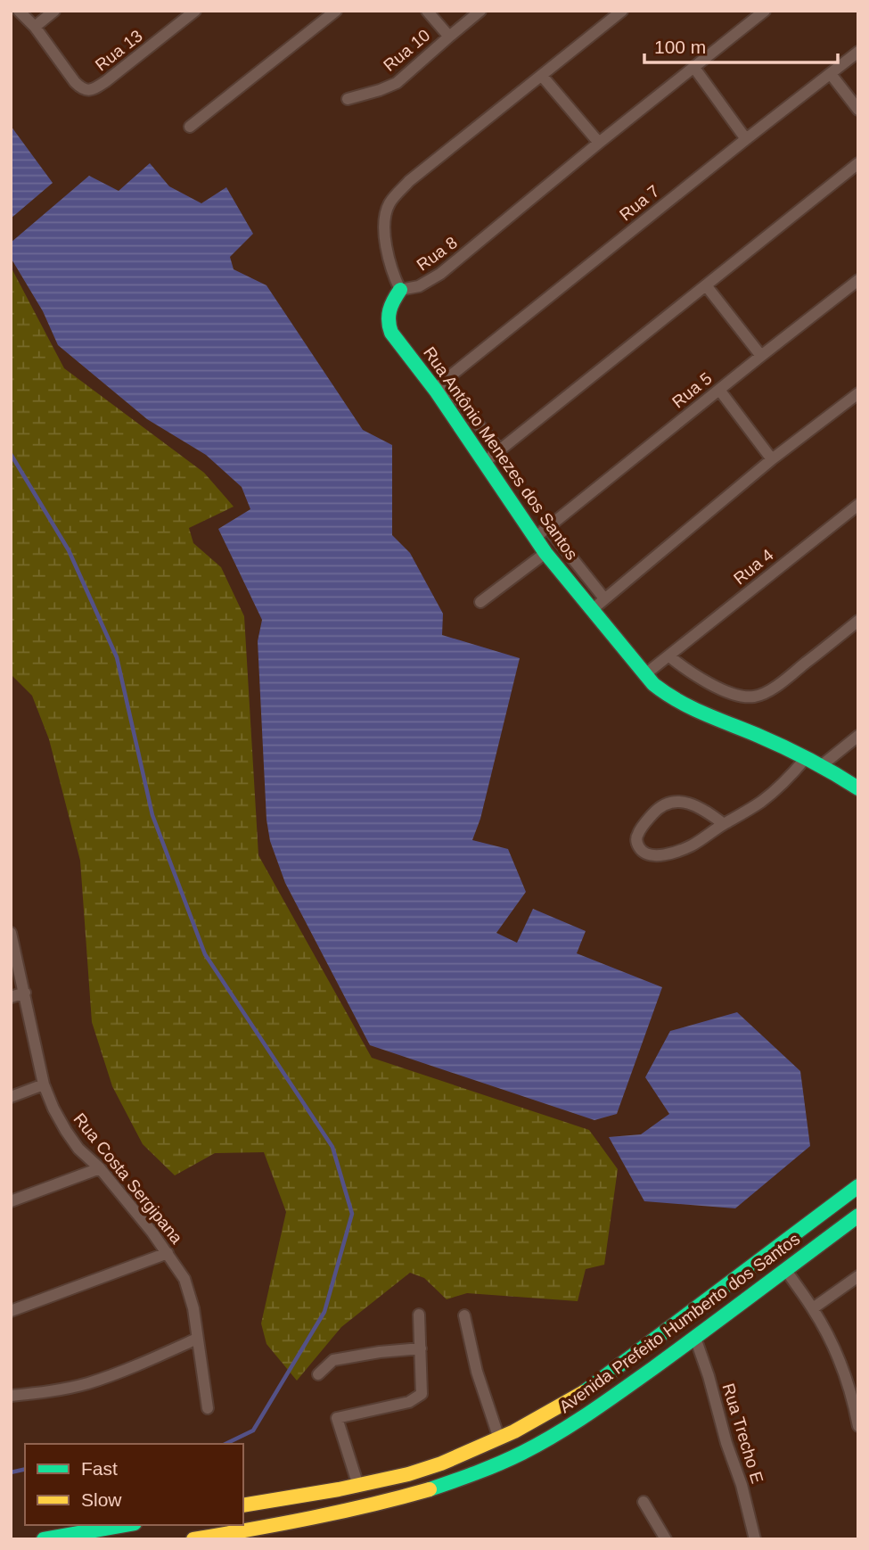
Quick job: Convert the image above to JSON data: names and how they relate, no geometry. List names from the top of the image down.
{
  "streets": {
    "street": [
      "Rua 13",
      "Rua 10",
      "Rua 7",
      "Rua 8",
      "Rua 5",
      "Rua Antônio Menezes dos Santos",
      "Rua 4",
      "Rua Costa Sergipana",
      "Avenida Prefeito Humberto dos Santos",
      "Rua Trecho E"
    ]
  },
  "crossings": [
    ["Rua 7", "Rua Antônio Menezes dos Santos"],
    ["Rua 8", "Rua Antônio Menezes dos Santos"],
    ["Rua 5", "Rua Antônio Menezes dos Santos"],
    ["Rua Antônio Menezes dos Santos", "Rua 4"],
    ["Avenida Prefeito Humberto dos Santos", "Rua Trecho E"]
  ],
  "legend": ["Fast", "Slow"],
  "scale_bar": "100 m"
}
